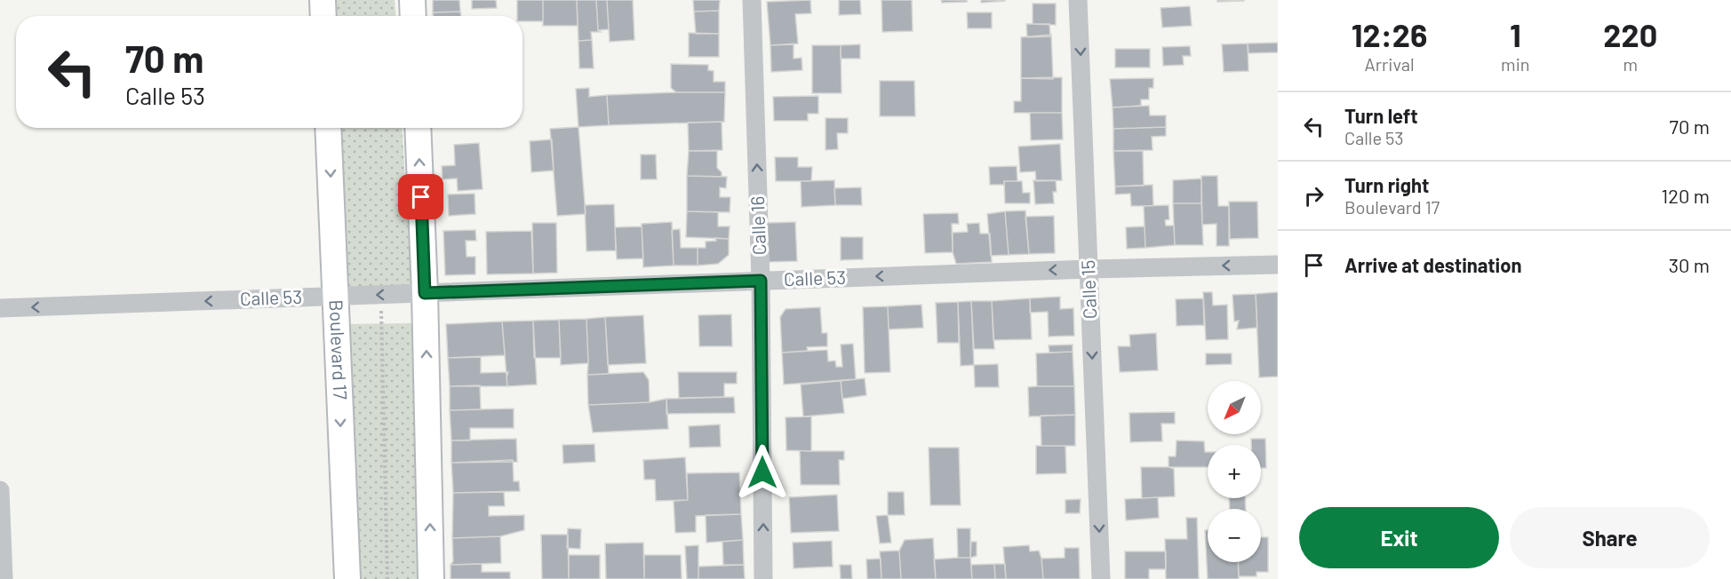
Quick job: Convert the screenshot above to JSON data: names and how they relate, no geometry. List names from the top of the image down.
{
  "streets": {
    "main road": ["Boulevard 17"],
    "street": ["Calle 16", "Calle 53", "Calle 15"]
  },
  "crossings": [
    ["Calle 16", "Calle 53"],
    ["Calle 53", "Calle 15"],
    ["Calle 53", "Boulevard 17"]
  ],
  "one_way": ["Calle 16", "Calle 53", "Calle 15"],
  "north": "bottom left",
  "page": {
    "eta": [
      "12:26",
      "Arrival",
      "1",
      "min",
      "220",
      "m"
    ],
    "turn": ["70 m", "Calle 53"],
    "list": [
      {
        "name": "Turn left",
        "note": "Calle 53",
        "value": "70 m"
      },
      {
        "name": "Turn right",
        "note": "Boulevard 17",
        "value": "120 m"
      },
      {
        "name": "Arrive at destination",
        "value": "30 m"
      }
    ],
    "map_buttons": ["+", "−"],
    "buttons": ["Exit", "Share"]
  }
}
